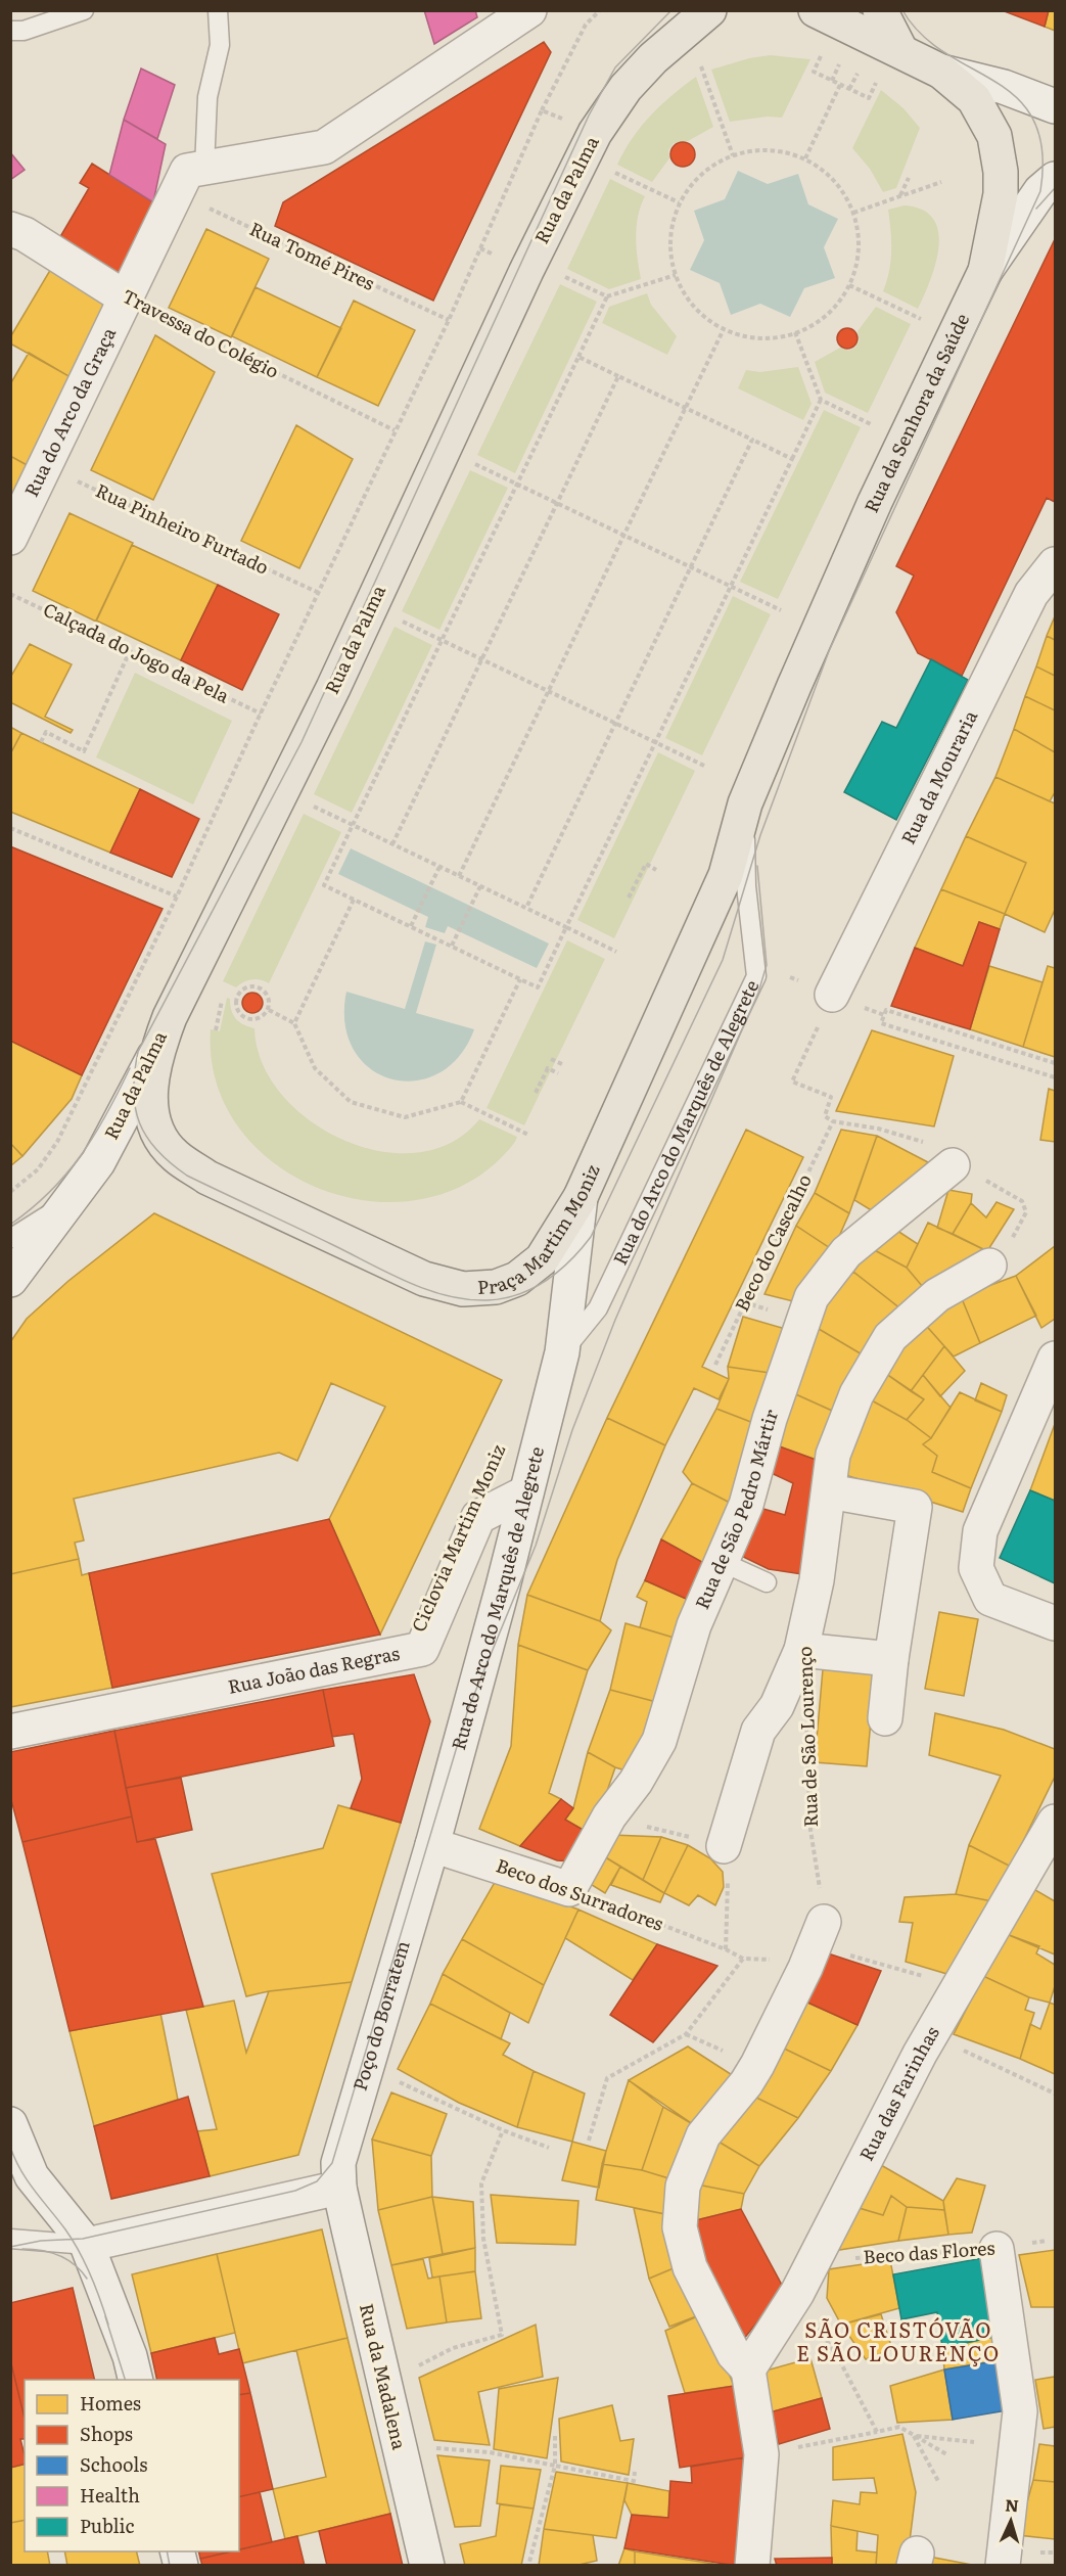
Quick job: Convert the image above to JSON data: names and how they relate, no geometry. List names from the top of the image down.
{
  "streets": {
    "main road": ["Rua da Palma", "Rua da Senhora da Saúde", "Praça Martim Moniz"],
    "street": [
      "Travessa do Colégio",
      "Rua do Arco da Graça",
      "Rua da Mouraria",
      "Rua do Arco do Marquês de Alegrete",
      "Rua de São Pedro Mártir",
      "Rua João das Regras",
      "Rua de São Lourenço",
      "Beco dos Surradores",
      "Poço do Borratem",
      "Rua das Farinhas",
      "Rua da Madalena"
    ],
    "path": [
      "Rua Tomé Pires",
      "Rua Pinheiro Furtado",
      "Calçada do Jogo da Pela",
      "Beco do Cascalho",
      "Beco das Flores"
    ]
  },
  "crossings": [
    ["Rua da Palma", "Praça Martim Moniz"],
    ["Rua Tomé Pires", "Rua do Arco da Graça"],
    ["Travessa do Colégio", "Rua do Arco da Graça"],
    ["Rua do Arco da Graça", "Rua Pinheiro Furtado"],
    ["Rua da Senhora da Saúde", "Praça Martim Moniz"],
    ["Rua do Arco do Marquês de Alegrete", "Praça Martim Moniz"],
    ["Rua do Arco do Marquês de Alegrete", "Rua João das Regras"],
    ["Rua do Arco do Marquês de Alegrete", "Beco dos Surradores"],
    ["Rua do Arco do Marquês de Alegrete", "Poço do Borratem"],
    ["Rua de São Pedro Mártir", "Beco dos Surradores"],
    ["Rua de São Lourenço", "Beco dos Surradores"],
    ["Beco dos Surradores", "Poço do Borratem"],
    ["Poço do Borratem", "Rua da Madalena"],
    ["Rua das Farinhas", "Beco das Flores"]
  ],
  "districts": ["SÃO CRISTÓVÃO E SÃO LOURENÇO"],
  "legend": [
    "Homes",
    "Shops",
    "Schools",
    "Health",
    "Public"
  ],
  "north": "top"
}
